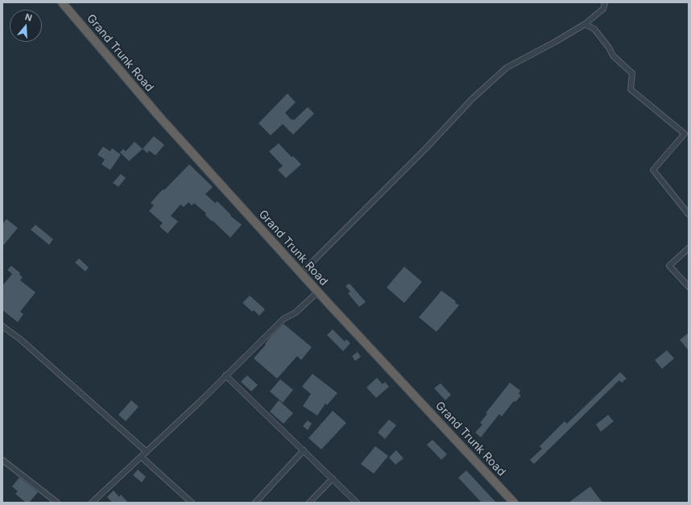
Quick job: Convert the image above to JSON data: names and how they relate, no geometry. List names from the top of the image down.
{
  "streets": {
    "highway": ["Grand Trunk Road"]
  },
  "north": "top"
}
